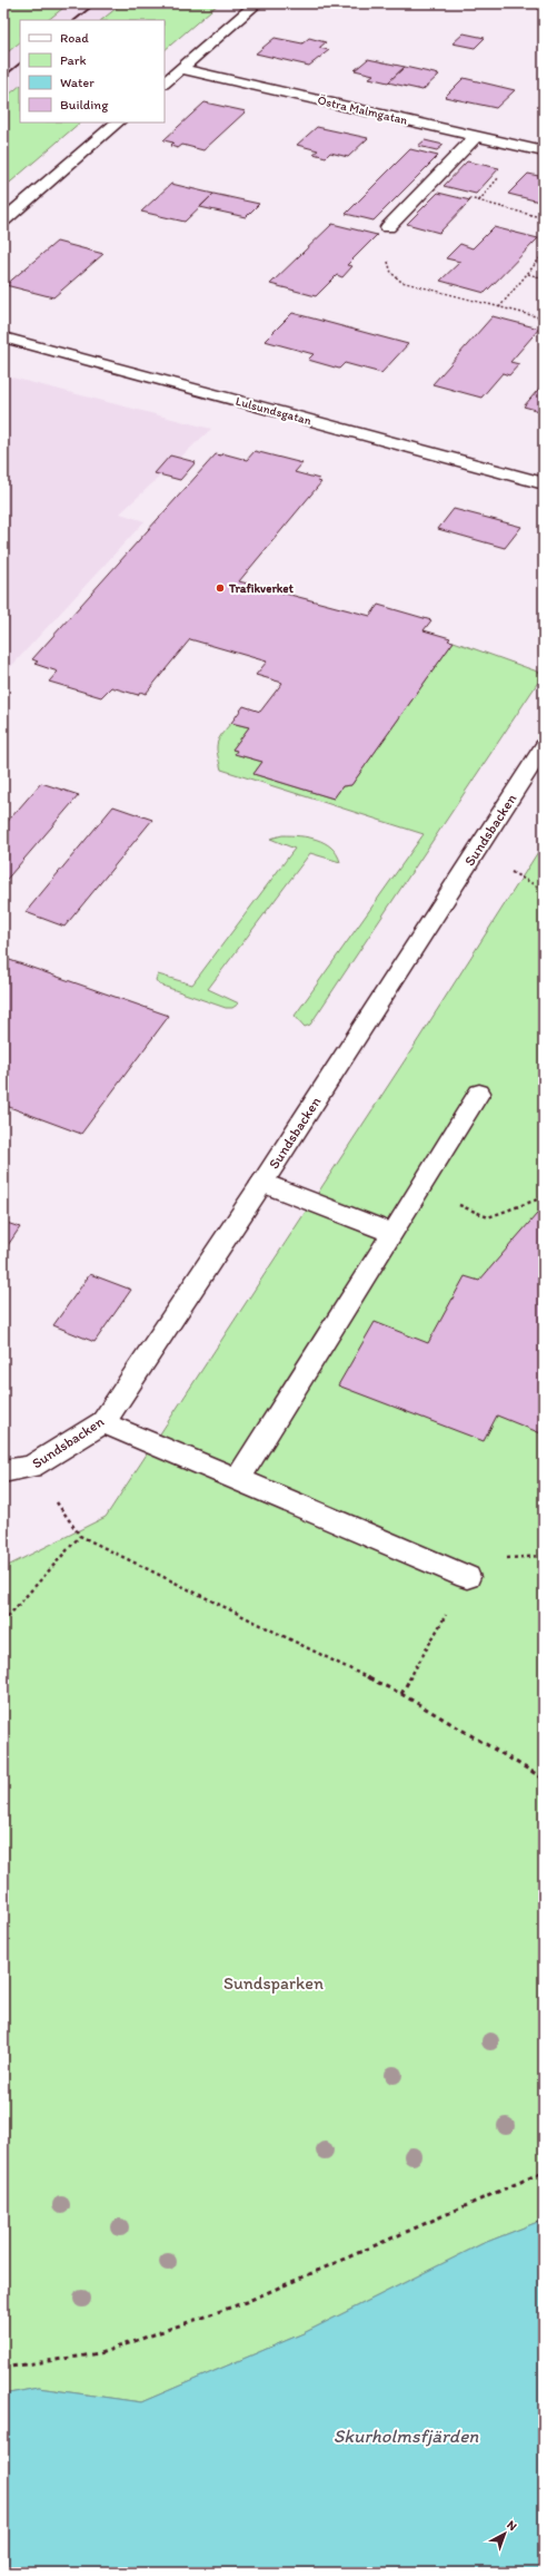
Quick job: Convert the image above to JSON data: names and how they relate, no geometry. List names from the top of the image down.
{
  "streets": {
    "street": ["Östra Malmgatan", "Lulsundsgatan", "Sundsbacken"]
  },
  "water": ["Skurholmsfjärden"],
  "parks": ["Sundsparken"],
  "places": ["Trafikverket"],
  "legend": [
    "Road",
    "Park",
    "Water",
    "Building"
  ],
  "north": "top right"
}
